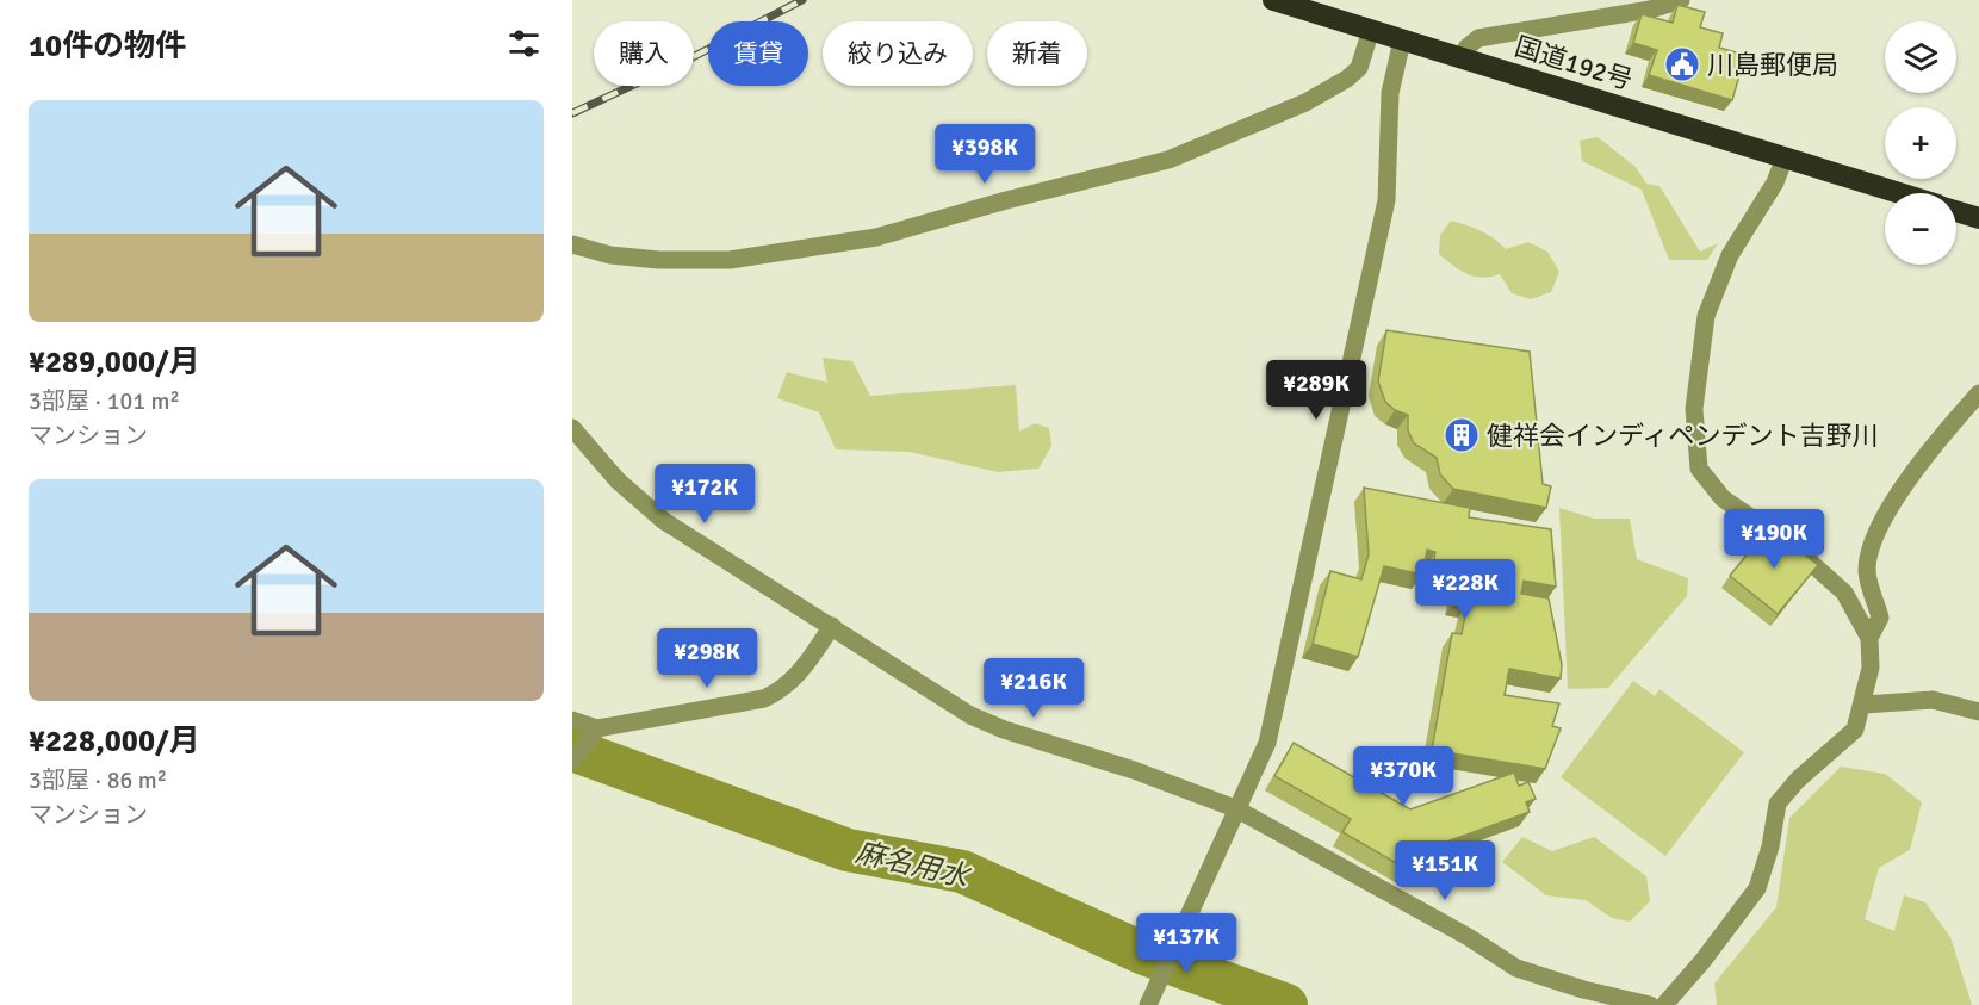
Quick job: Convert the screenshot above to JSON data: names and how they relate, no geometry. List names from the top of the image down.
{
  "streets": {
    "highway": ["国道192号"]
  },
  "water": ["麻名用水"],
  "places": {
    "public building": ["川島郵便局"],
    "building": ["健祥会インディペンデント吉野川"]
  },
  "page": {
    "heading": "10件の物件",
    "map_buttons": ["+", "−"],
    "chip": [
      "購入",
      "賃貸",
      "絞り込み",
      "新着"
    ],
    "list": [
      {
        "name": "¥289,000/月",
        "note": "3部屋 · 101 m² · マンション"
      },
      {
        "name": "¥228,000/月",
        "note": "3部屋 · 86 m² · マンション"
      }
    ],
    "price": [
      "¥398K",
      "¥289K",
      "¥172K",
      "¥190K",
      "¥228K",
      "¥298K",
      "¥216K",
      "¥370K",
      "¥151K",
      "¥137K"
    ]
  }
}
